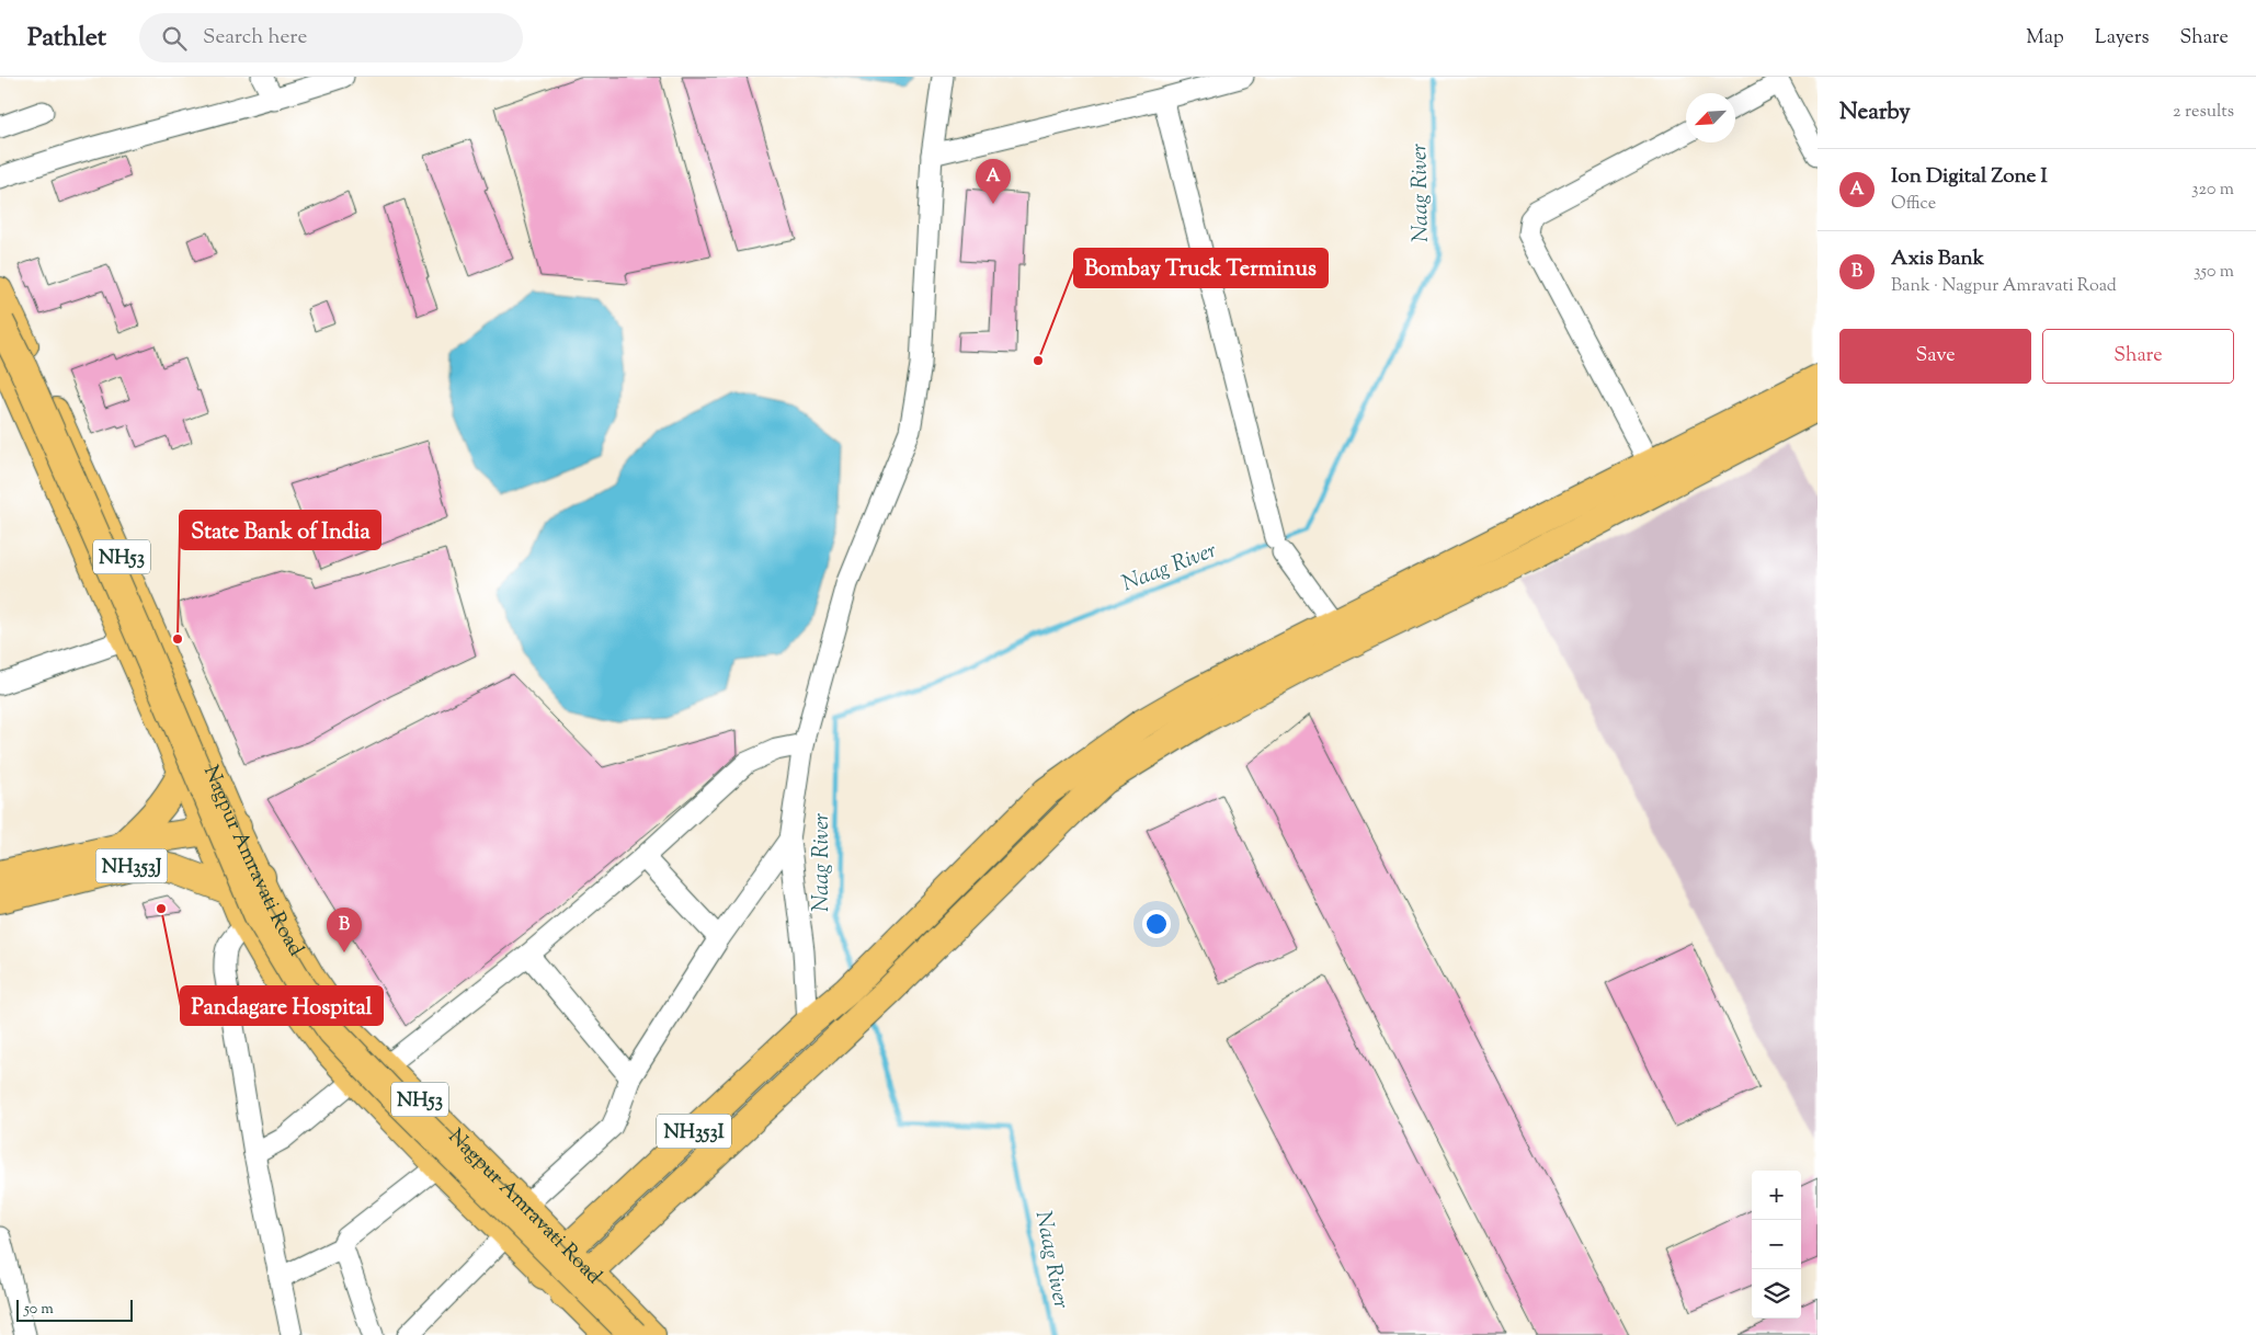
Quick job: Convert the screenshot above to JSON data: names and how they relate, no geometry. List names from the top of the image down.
{
  "streets": {
    "highway": ["NH353J", "NH353I"],
    "main road": ["NH53", "Nagpur Amravati Road"]
  },
  "crossings": [
    ["Nagpur Amravati Road", "NH353J"],
    ["Nagpur Amravati Road", "NH353I"]
  ],
  "water": ["Naag River"],
  "places": ["Bombay Truck Terminus", "State Bank of India", "Pandagare Hospital"],
  "scale_bar": "50 m",
  "north": "bottom left",
  "page": {
    "header": "Pathlet",
    "search": "Search here",
    "nav": ["Map", "Layers", "Share"],
    "heading": ["Nearby", "2 results"],
    "list": [
      {
        "mark": "A",
        "name": "Ion Digital Zone I",
        "note": "Office",
        "value": "320 m"
      },
      {
        "mark": "B",
        "name": "Axis Bank",
        "note": "Bank · Nagpur Amravati Road",
        "value": "350 m"
      }
    ],
    "pins": ["A", "B"],
    "buttons": ["Save", "Share"],
    "map_buttons": ["+", "−"],
    "scale": "50 m"
  }
}
